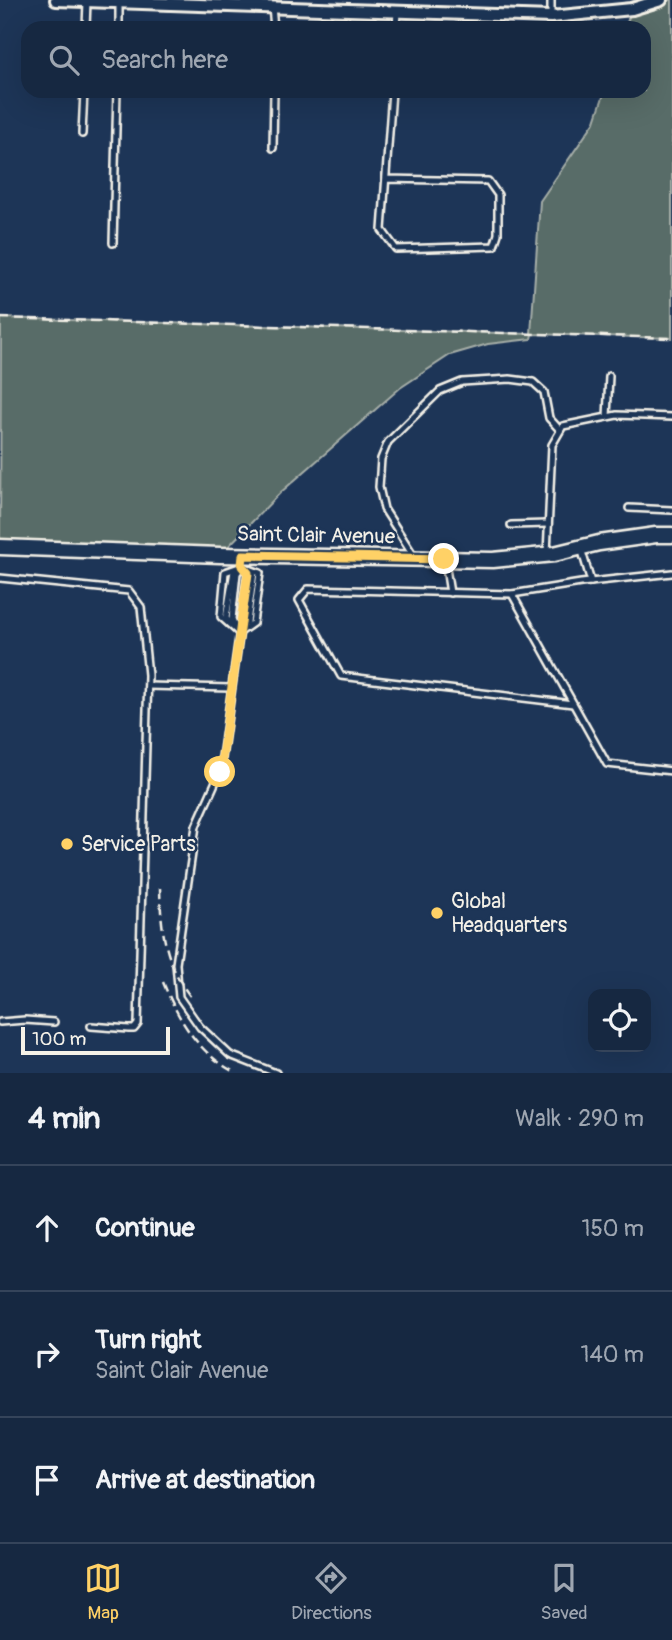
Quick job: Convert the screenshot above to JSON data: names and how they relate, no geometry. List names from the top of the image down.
{
  "streets": {
    "street": ["Saint Clair Avenue"]
  },
  "places": ["Service Parts", "Global Headquarters"],
  "scale_bar": "100 m",
  "page": {
    "search": "Search here",
    "scale": "100 m",
    "heading": ["4 min", "Walk · 290 m"],
    "list": [
      ["Continue", "150 m"],
      ["Turn right", "Saint Clair Avenue", "140 m"],
      "Arrive at destination"
    ],
    "nav": ["Map", "Directions", "Saved"]
  }
}
